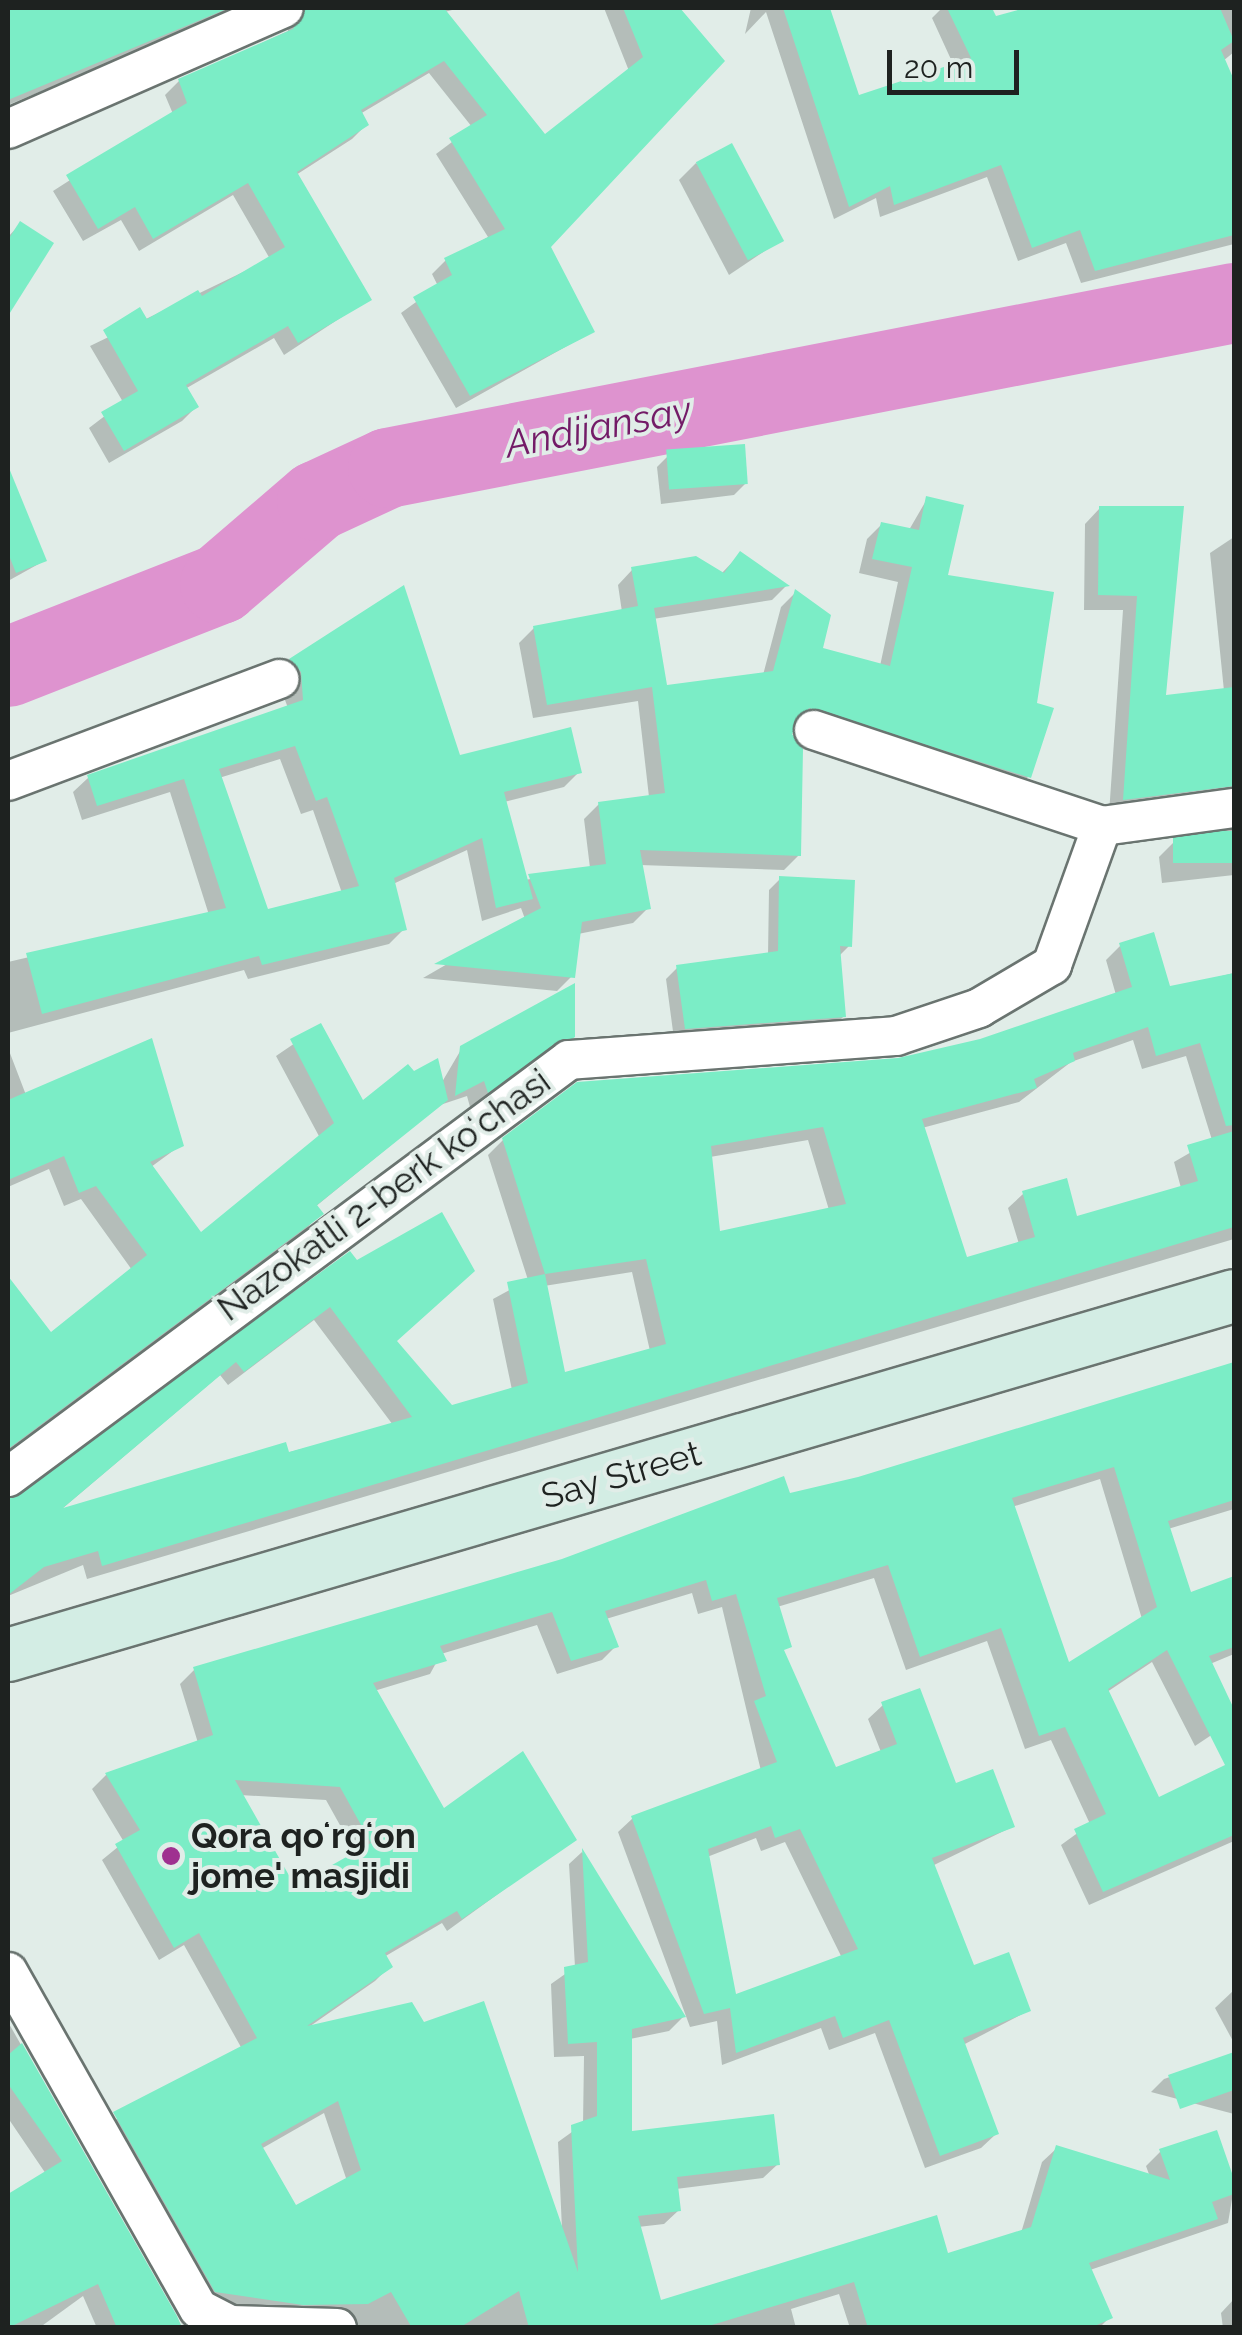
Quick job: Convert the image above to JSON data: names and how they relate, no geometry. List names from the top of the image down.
{
  "streets": {
    "main road": ["Say Street"],
    "street": ["Nazokatli 2-berk koʻchasi"]
  },
  "water": ["Andijansay"],
  "places": ["Qora qoʻrgʻon jome' masjidi"],
  "scale_bar": "20 m"
}
